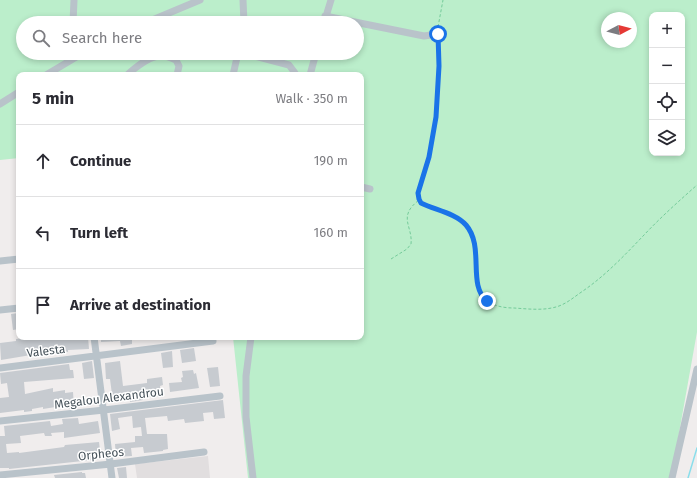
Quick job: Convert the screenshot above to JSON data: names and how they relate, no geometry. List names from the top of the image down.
{
  "streets": {
    "street": ["Valesta", "Megalou Alexandrou", "Orpheos"]
  },
  "north": "right",
  "page": {
    "map_buttons": ["+", "−"],
    "search": "Search here",
    "heading": ["5 min", "Walk · 350 m"],
    "list": [
      ["Continue", "190 m"],
      ["Turn left", "160 m"],
      "Arrive at destination"
    ]
  }
}
